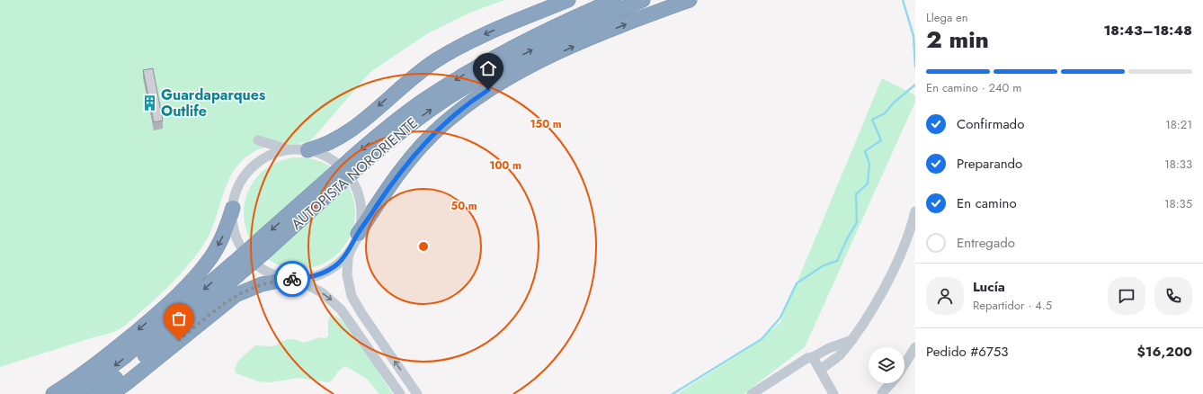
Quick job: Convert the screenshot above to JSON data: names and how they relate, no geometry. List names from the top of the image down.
{
  "streets": {
    "highway": ["AUTOPISTA NORORIENTE"]
  },
  "places": {
    "building": ["Guardaparques Outlife"]
  },
  "page": {
    "heading": ["2 min", "Llega en", "18:43–18:48"],
    "panel": [
      "Lucía",
      "Repartidor · 4.5",
      "Pedido #6753",
      "$16,200"
    ],
    "bar": "En camino · 240 m",
    "list": [
      ["Confirmado", "18:21"],
      ["Preparando", "18:33"],
      ["En camino", "18:35"],
      "Entregado"
    ]
  },
  "rings": ["150 m", "100 m", "50 m"]
}
